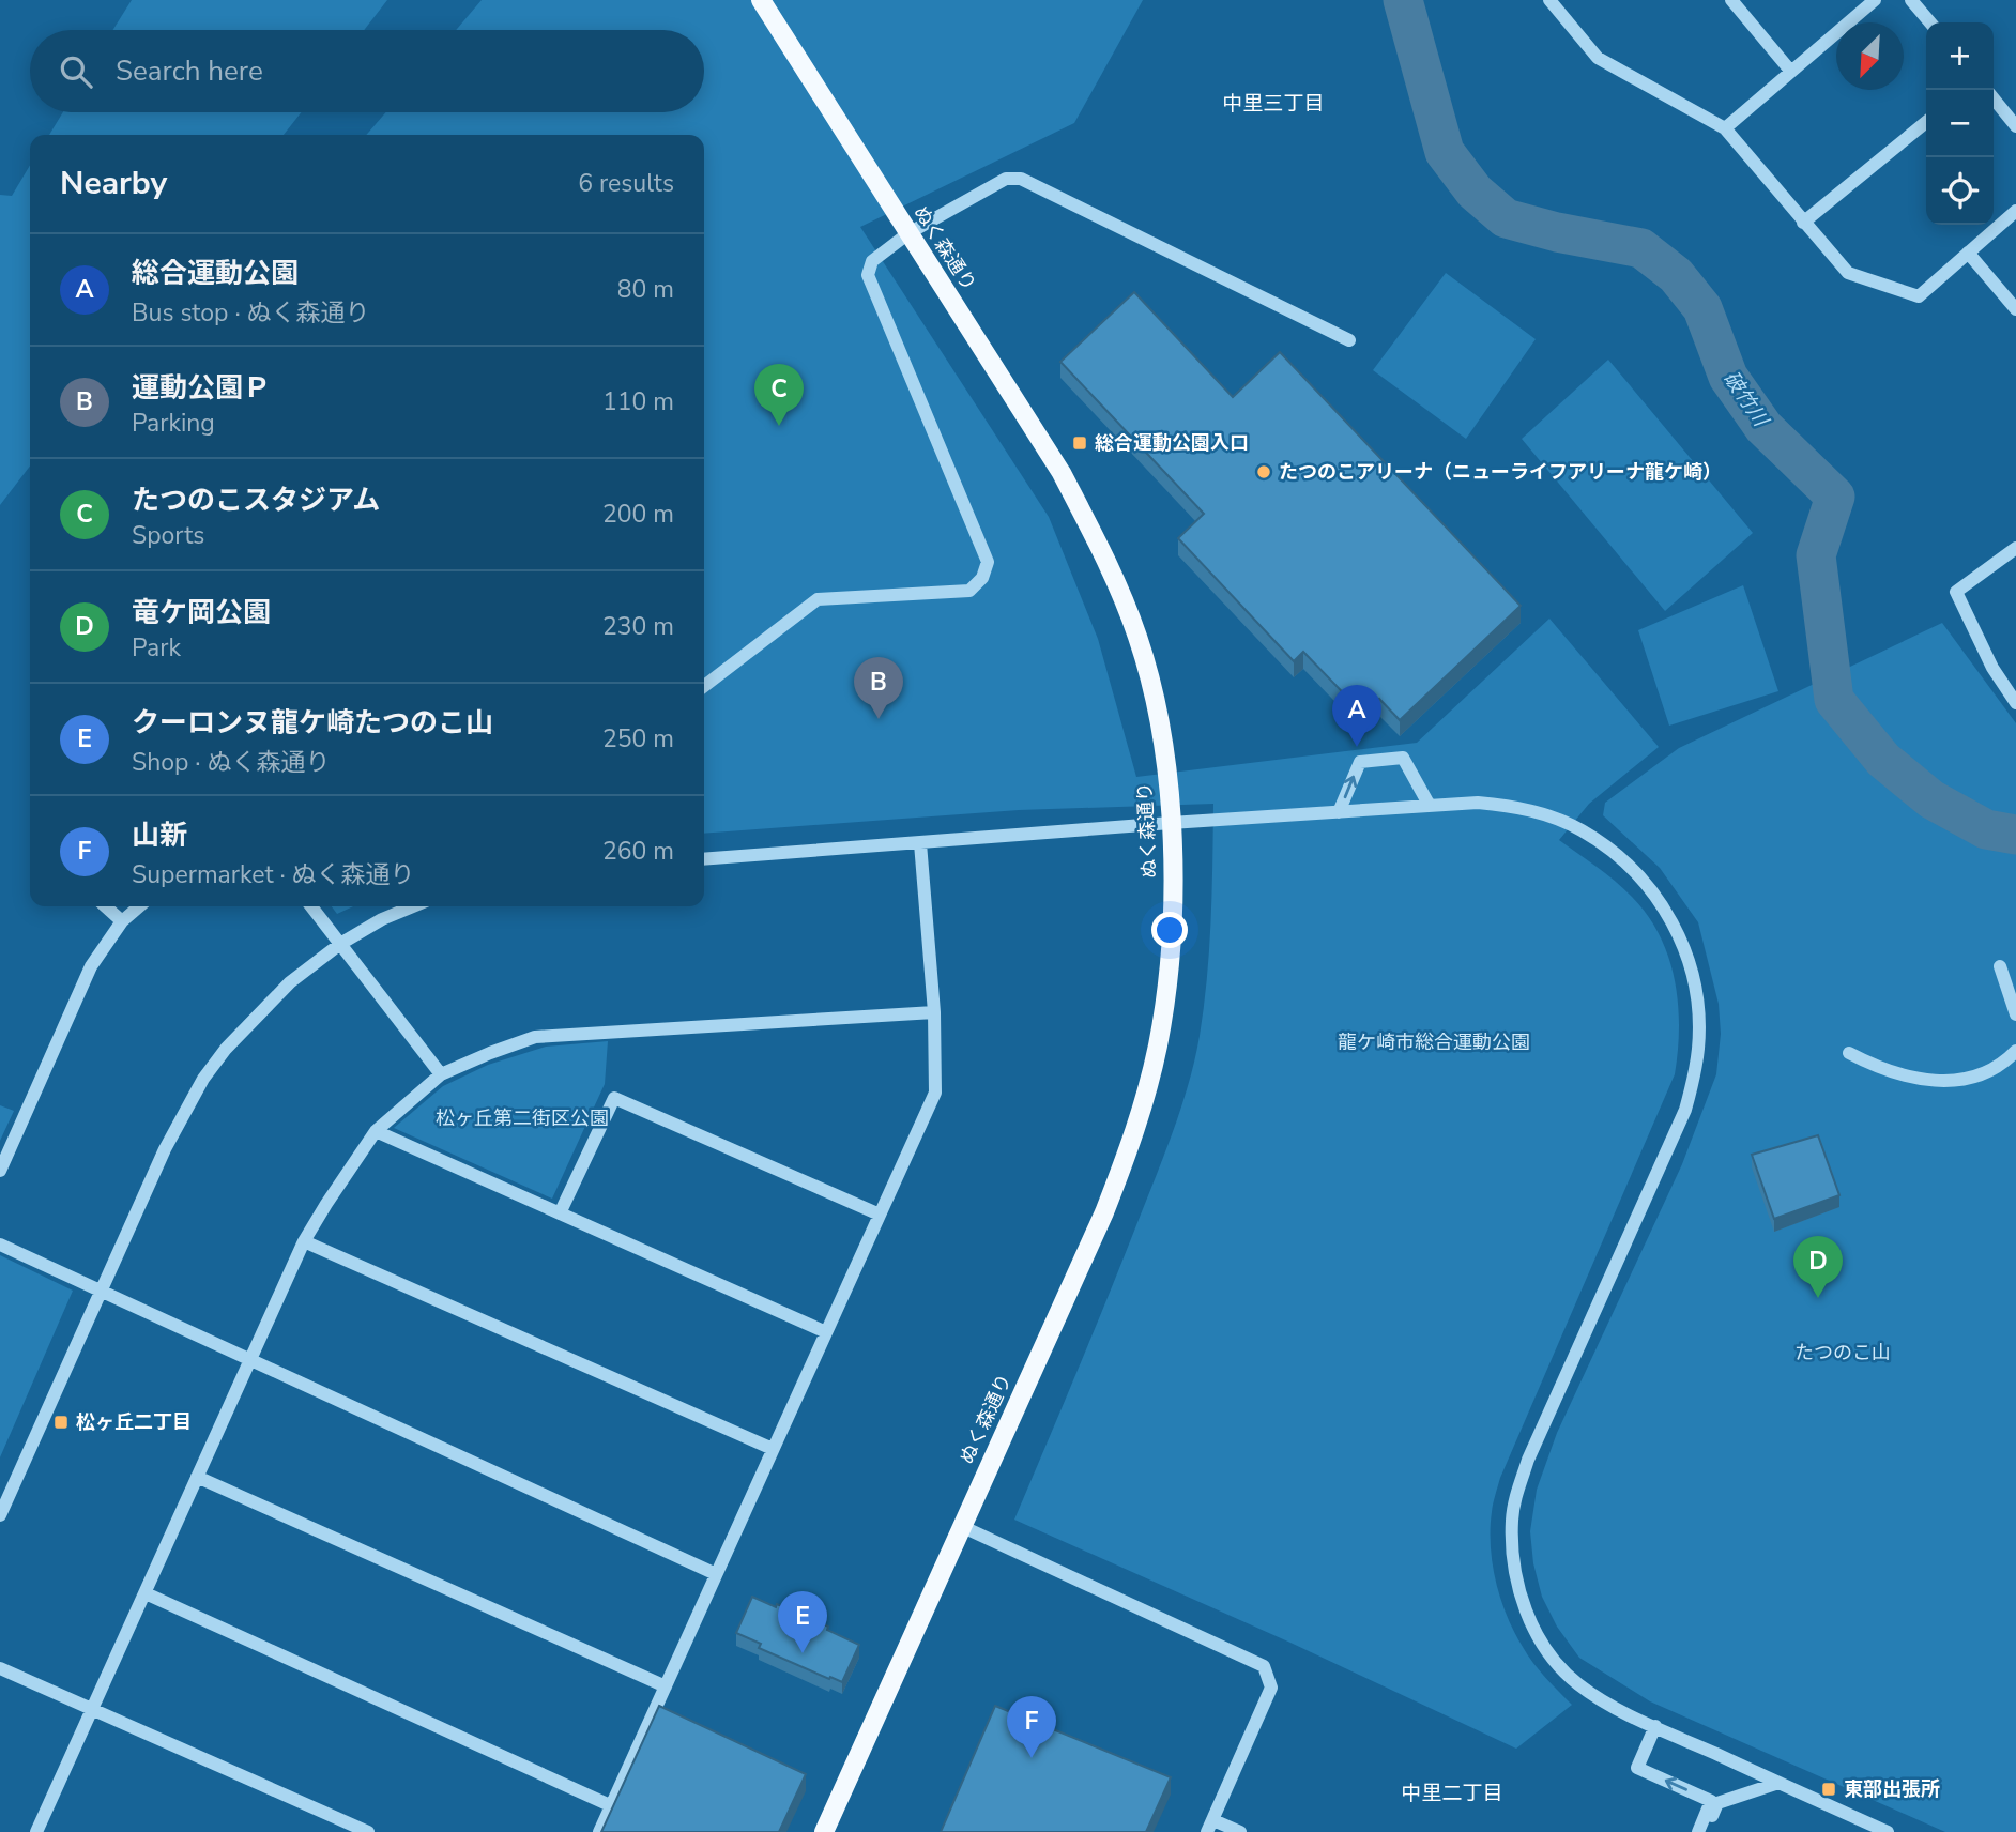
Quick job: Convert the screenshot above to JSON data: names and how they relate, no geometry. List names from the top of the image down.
{
  "streets": {
    "main road": ["ぬく森通り"]
  },
  "districts": ["中里三丁目", "中里二丁目"],
  "water": ["破竹川"],
  "parks": ["龍ケ崎市総合運動公園", "松ヶ丘第二街区公園", "たつのこ山"],
  "places": {
    "transit": ["総合運動公園入口", "松ヶ丘二丁目", "東部出張所"],
    "other": ["たつのこアリーナ（ニューライフアリーナ龍ケ崎）"]
  },
  "north": "bottom left",
  "page": {
    "map_buttons": ["+", "−"],
    "search": "Search here",
    "heading": ["Nearby", "6 results"],
    "list": [
      {
        "mark": "A",
        "name": "総合運動公園",
        "note": "Bus stop · ぬく森通り",
        "value": "80 m"
      },
      {
        "mark": "B",
        "name": "運動公園Ｐ",
        "note": "Parking",
        "value": "110 m"
      },
      {
        "mark": "C",
        "name": "たつのこスタジアム",
        "note": "Sports",
        "value": "200 m"
      },
      {
        "mark": "D",
        "name": "竜ケ岡公園",
        "note": "Park",
        "value": "230 m"
      },
      {
        "mark": "E",
        "name": "クーロンヌ龍ケ崎たつのこ山",
        "note": "Shop · ぬく森通り",
        "value": "250 m"
      },
      {
        "mark": "F",
        "name": "山新",
        "note": "Supermarket · ぬく森通り",
        "value": "260 m"
      }
    ],
    "pins": [
      "C",
      "B",
      "A",
      "D",
      "E",
      "F"
    ]
  }
}
